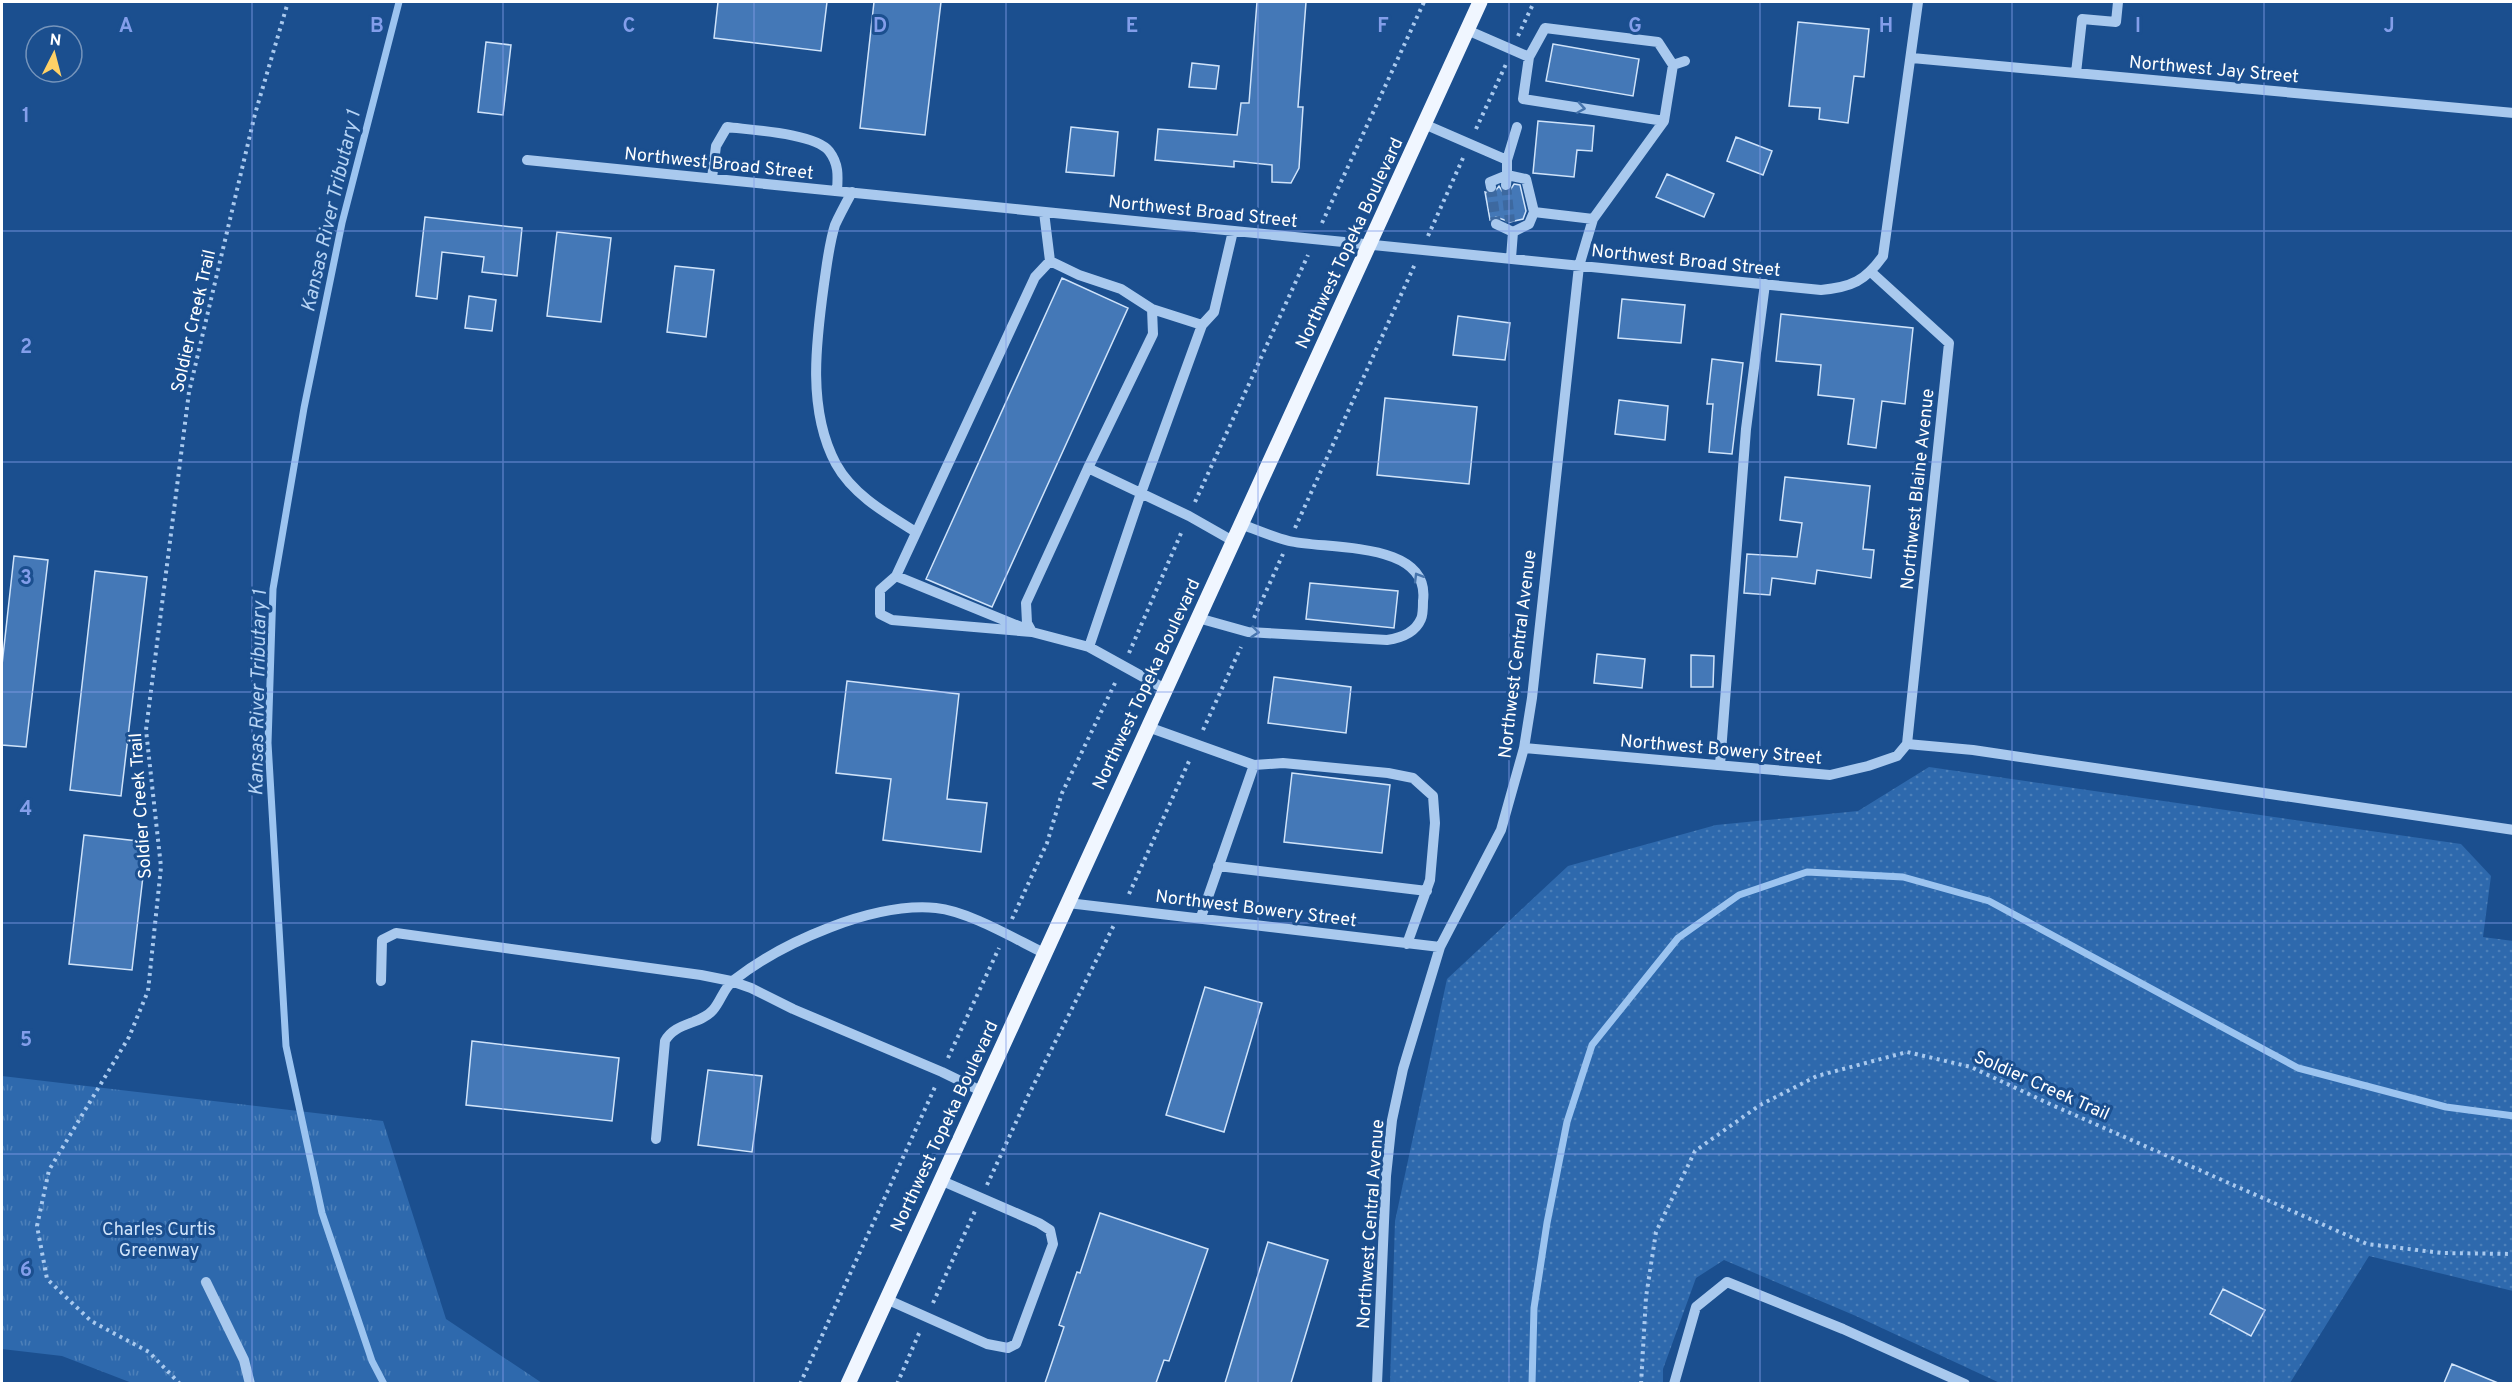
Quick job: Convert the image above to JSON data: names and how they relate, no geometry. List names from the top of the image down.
{
  "streets": {
    "main road": ["Northwest Topeka Boulevard"],
    "street": [
      "Northwest Jay Street",
      "Northwest Broad Street",
      "Northwest Blaine Avenue",
      "Northwest Central Avenue",
      "Northwest Bowery Street"
    ],
    "path": ["Soldier Creek Trail"]
  },
  "crossings": [
    ["Northwest Broad Street", "Northwest Topeka Boulevard"],
    ["Northwest Broad Street", "Northwest Blaine Avenue"],
    ["Northwest Broad Street", "Northwest Central Avenue"],
    ["Northwest Topeka Boulevard", "Northwest Bowery Street"],
    ["Northwest Blaine Avenue", "Northwest Bowery Street"],
    ["Northwest Central Avenue", "Northwest Bowery Street"]
  ],
  "water": ["Kansas River Tributary 1"],
  "parks": ["Charles Curtis Greenway"],
  "north": "top",
  "grid": {
    "columns": [
      "A",
      "B",
      "C",
      "D",
      "E",
      "F",
      "G",
      "H",
      "I",
      "J"
    ],
    "rows": [
      "1",
      "2",
      "3",
      "4",
      "5",
      "6"
    ]
  }
}
